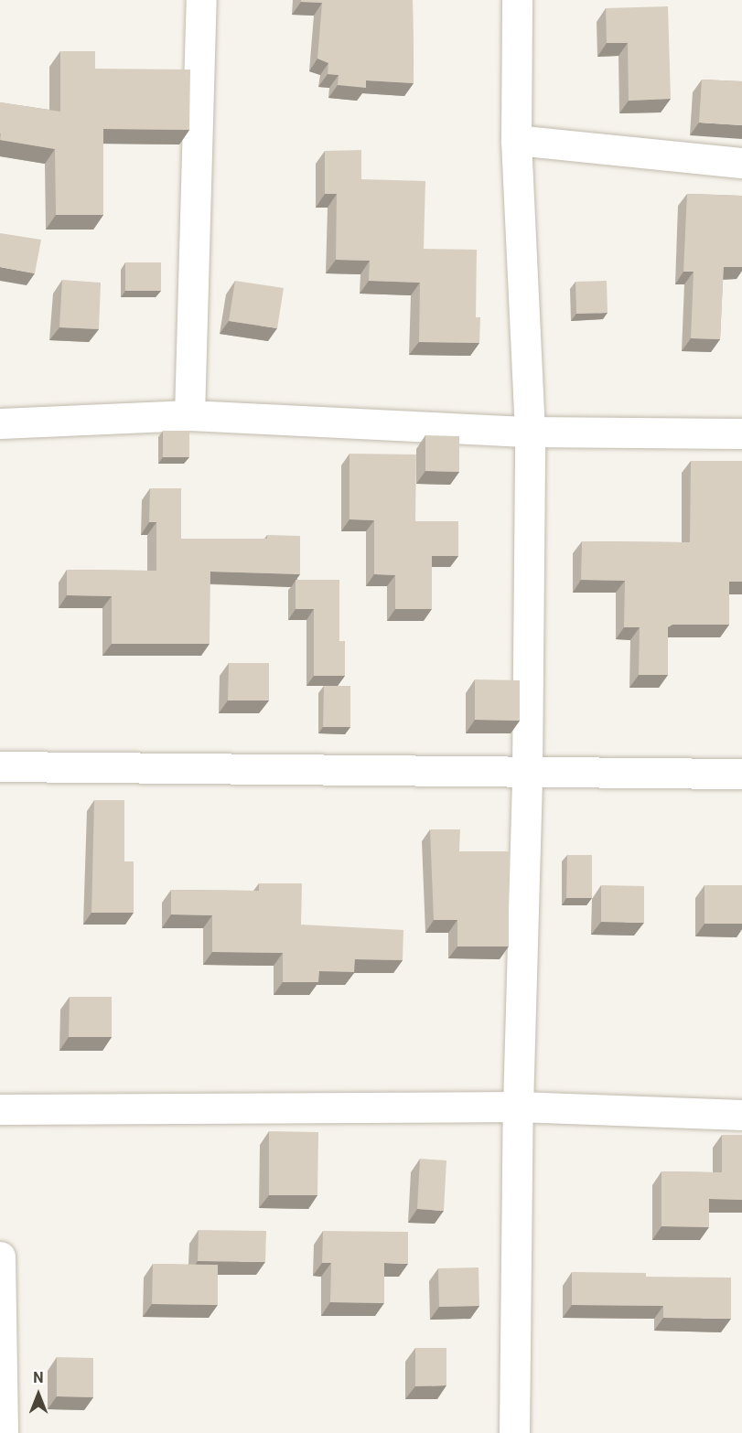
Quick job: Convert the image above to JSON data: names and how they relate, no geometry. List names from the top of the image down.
{
  "north": "top"
}
